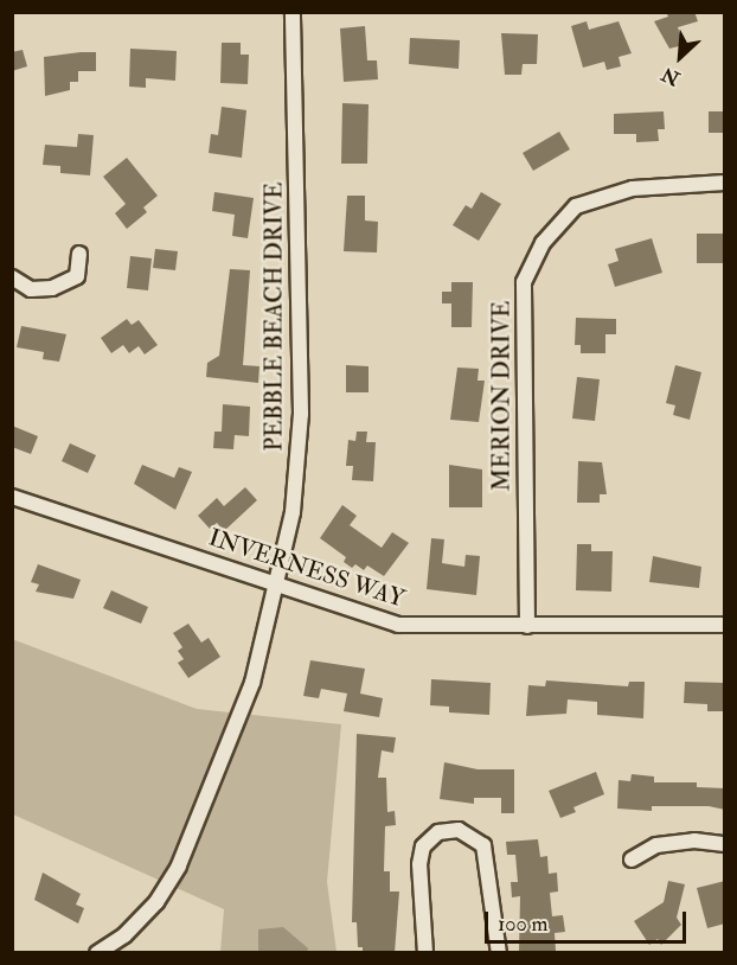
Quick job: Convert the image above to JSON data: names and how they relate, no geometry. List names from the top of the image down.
{
  "streets": {
    "street": ["PEBBLE BEACH DRIVE", "MERION DRIVE", "INVERNESS WAY"]
  },
  "crossings": [
    ["PEBBLE BEACH DRIVE", "INVERNESS WAY"],
    ["MERION DRIVE", "INVERNESS WAY"]
  ],
  "scale_bar": "100 m",
  "north": "bottom left"
}
